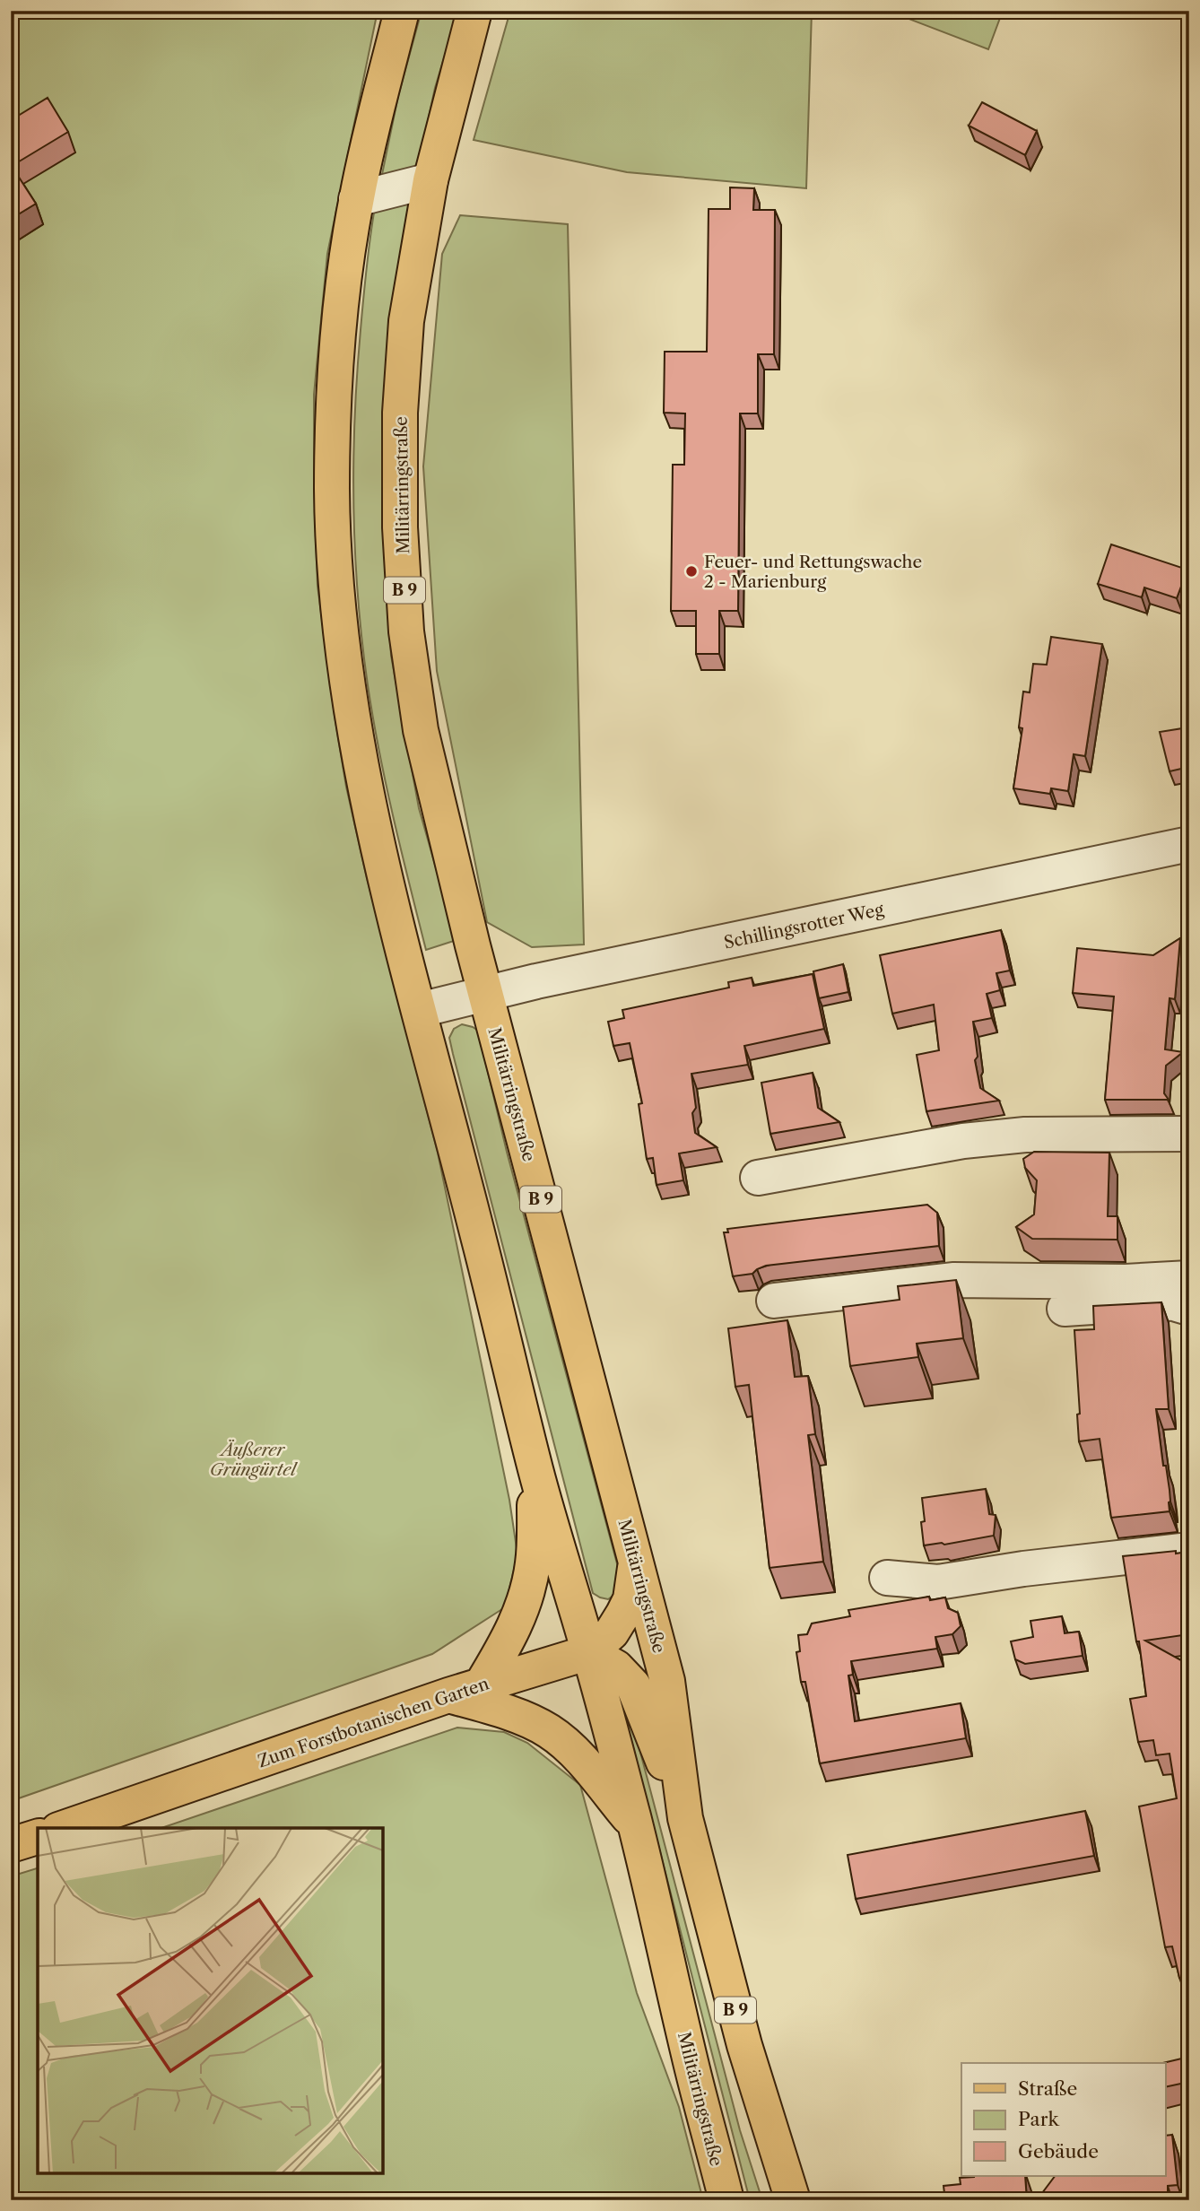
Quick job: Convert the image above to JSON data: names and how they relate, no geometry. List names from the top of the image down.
{
  "streets": {
    "main road": ["Militärringstraße", "B 9", "Zum Forstbotanischen Garten"],
    "street": ["Schillingsrotter Weg"]
  },
  "crossings": [
    ["Militärringstraße", "B 9"],
    ["Militärringstraße", "Schillingsrotter Weg"],
    ["Militärringstraße", "Zum Forstbotanischen Garten"],
    ["B 9", "Zum Forstbotanischen Garten"]
  ],
  "parks": ["Äußerer Grüngürtel"],
  "places": ["Feuer- und Rettungswache 2 - Marienburg"],
  "legend": ["Straße", "Park", "Gebäude"]
}
